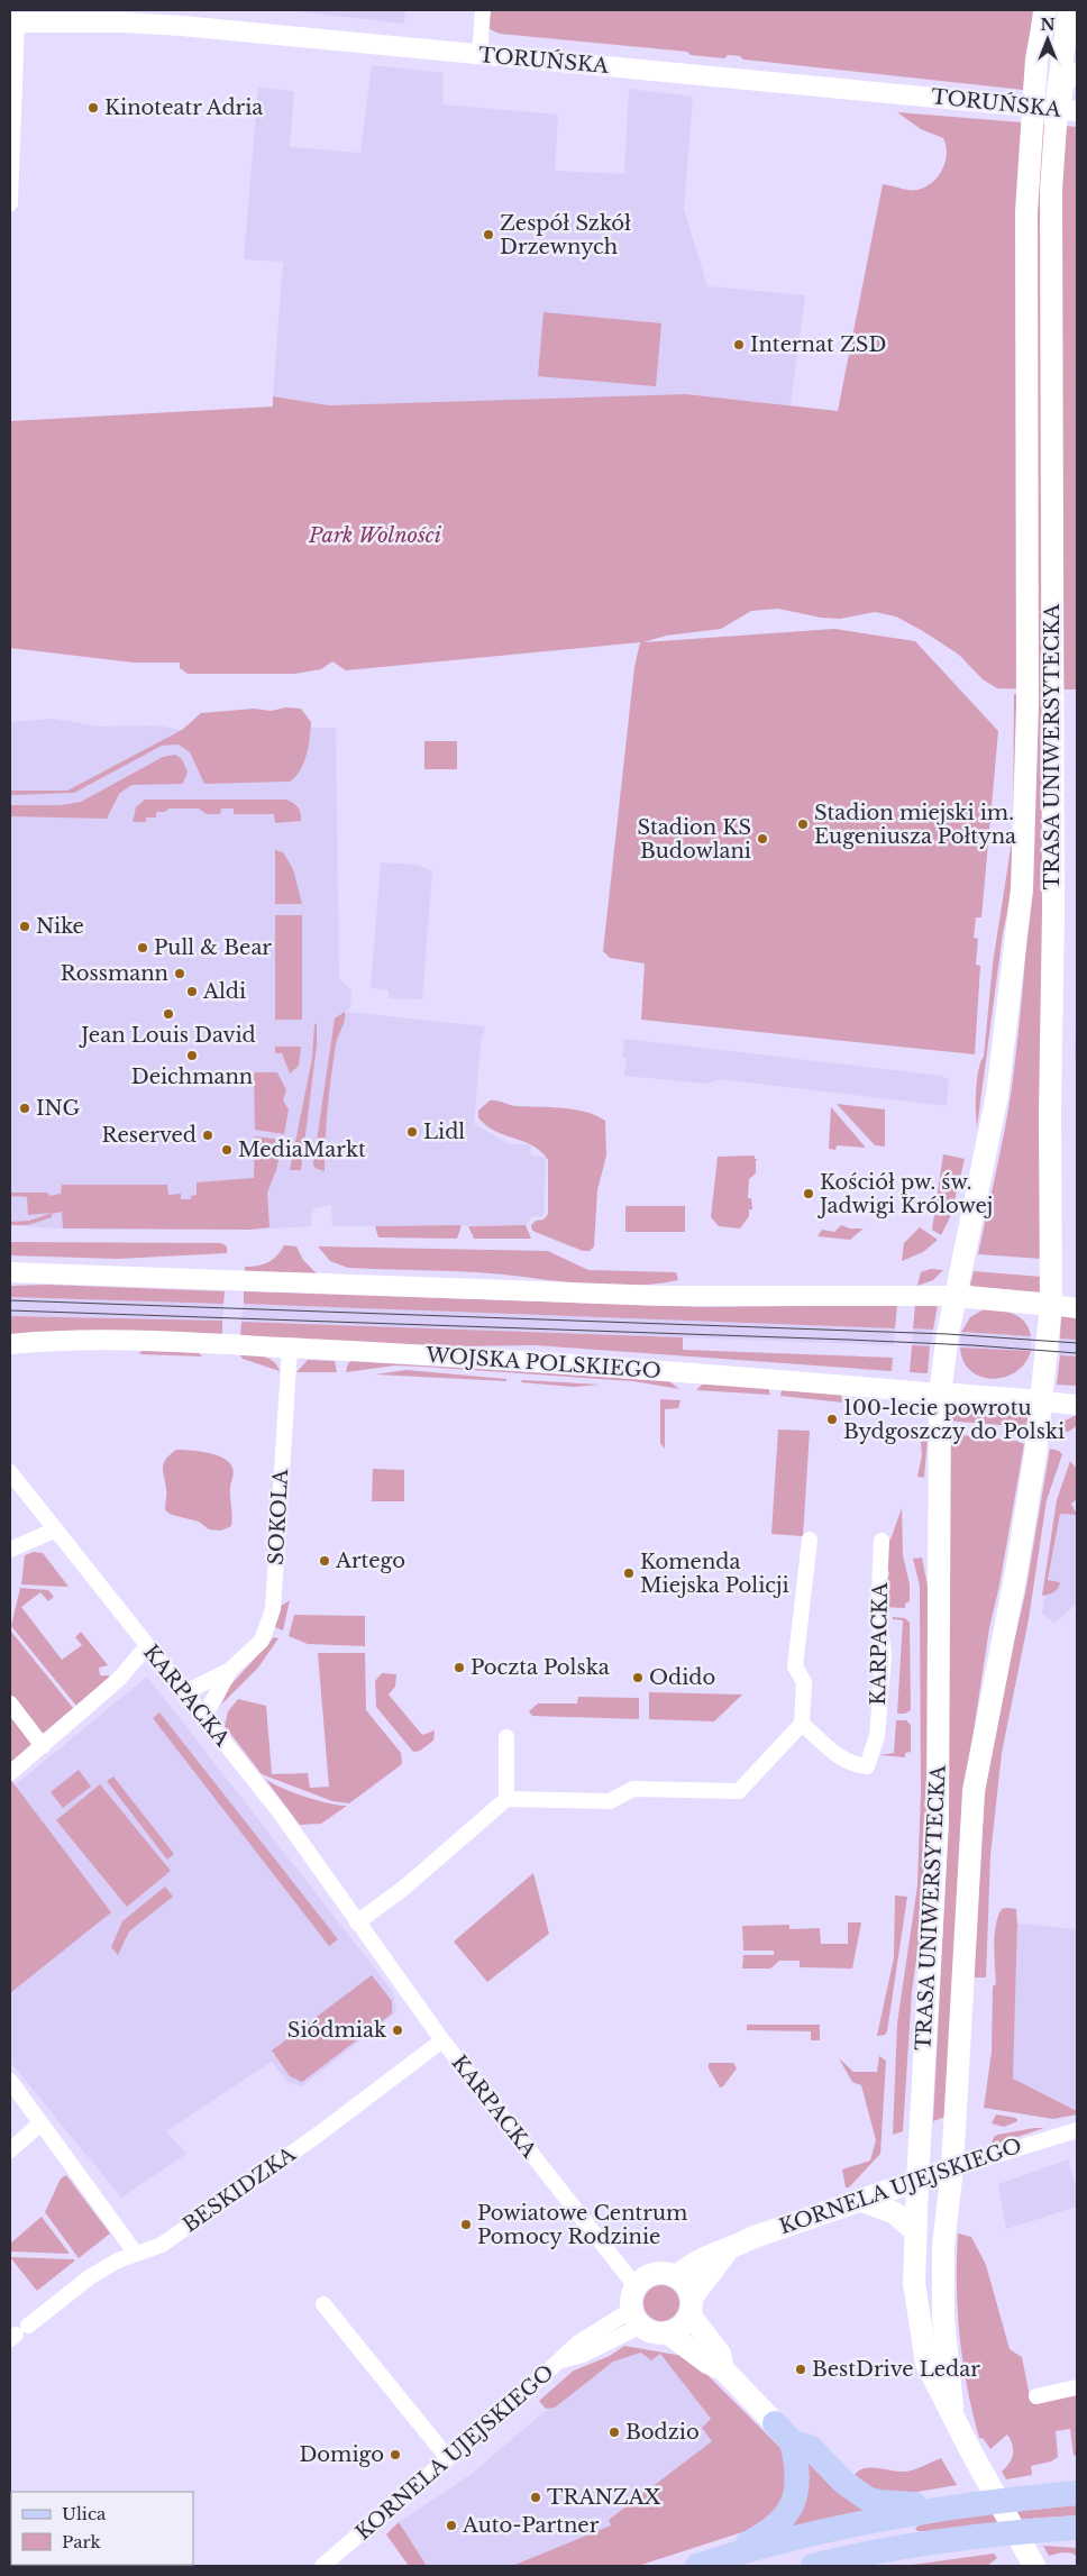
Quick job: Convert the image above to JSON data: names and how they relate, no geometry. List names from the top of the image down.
{
  "streets": {
    "main road": ["TRASA UNIWERSYTECKA", "WOJSKA POLSKIEGO", "KORNELA UJEJSKIEGO"],
    "street": [
      "TORUŃSKA",
      "SOKOLA",
      "KARPACKA",
      "BESKIDZKA"
    ]
  },
  "crossings": [
    ["TRASA UNIWERSYTECKA", "WOJSKA POLSKIEGO"],
    ["TRASA UNIWERSYTECKA", "KORNELA UJEJSKIEGO"],
    ["WOJSKA POLSKIEGO", "SOKOLA"],
    ["SOKOLA", "KARPACKA"],
    ["KARPACKA", "KORNELA UJEJSKIEGO"],
    ["KARPACKA", "BESKIDZKA"]
  ],
  "parks": ["Park Wolności"],
  "places": [
    "Kinoteatr Adria",
    "Zespół Szkół Drzewnych",
    "Internat ZSD",
    "Stadion miejski im. Eugeniusza Połtyna",
    "Stadion KS Budowlani",
    "Nike",
    "Pull & Bear",
    "Rossmann",
    "Aldi",
    "Jean Louis David",
    "Deichmann",
    "ING",
    "Lidl",
    "Reserved",
    "MediaMarkt",
    "Kościół pw. św. Jadwigi Królowej",
    "100-lecie powrotu Bydgoszczy do Polski",
    "Artego",
    "Komenda Miejska Policji",
    "Poczta Polska",
    "Odido",
    "Siódmiak",
    "Powiatowe Centrum Pomocy Rodzinie",
    "BestDrive Ledar",
    "Bodzio",
    "Domigo",
    "TRANZAX",
    "Auto-Partner"
  ],
  "legend": ["Ulica", "Park"],
  "north": "top"
}
